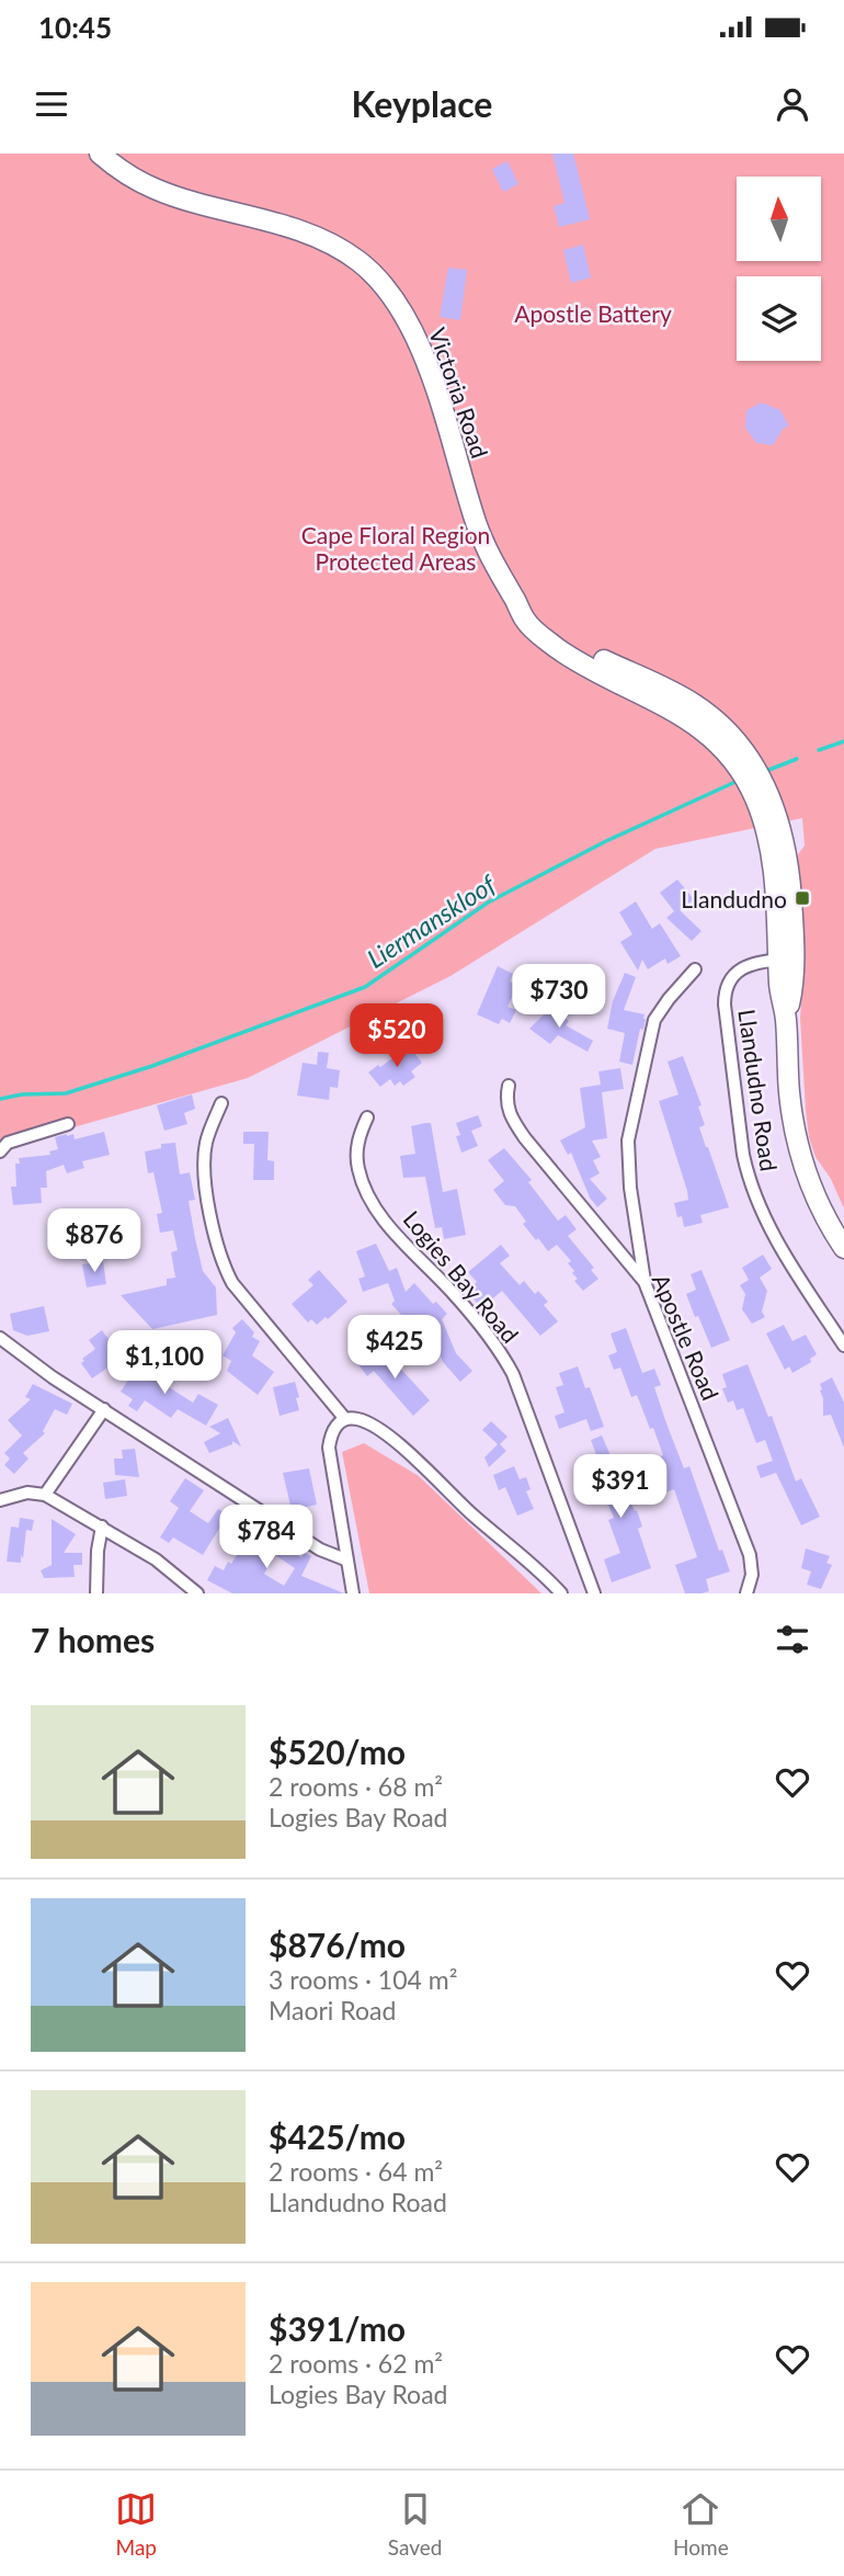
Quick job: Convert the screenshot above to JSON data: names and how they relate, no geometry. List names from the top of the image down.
{
  "streets": {
    "main road": ["Victoria Road"],
    "street": ["Llandudno Road", "Logies Bay Road", "Apostle Road"]
  },
  "crossings": [
    ["Victoria Road", "Llandudno Road"]
  ],
  "water": ["Liermanskloof"],
  "parks": ["Apostle Battery", "Cape Floral Region Protected Areas"],
  "places": {
    "transit": ["Llandudno"]
  },
  "north": "top",
  "page": {
    "status": "10:45",
    "header": "Keyplace",
    "price": [
      "$730",
      "$520",
      "$876",
      "$425",
      "$1,100",
      "$391",
      "$784"
    ],
    "heading": "7 homes",
    "list": [
      {
        "name": "$520/mo",
        "note": "2 rooms · 68 m² · Logies Bay Road"
      },
      {
        "name": "$876/mo",
        "note": "3 rooms · 104 m² · Maori Road"
      },
      {
        "name": "$425/mo",
        "note": "2 rooms · 64 m² · Llandudno Road"
      },
      {
        "name": "$391/mo",
        "note": "2 rooms · 62 m² · Logies Bay Road"
      }
    ],
    "tabs": ["Map", "Saved", "Home"]
  }
}
